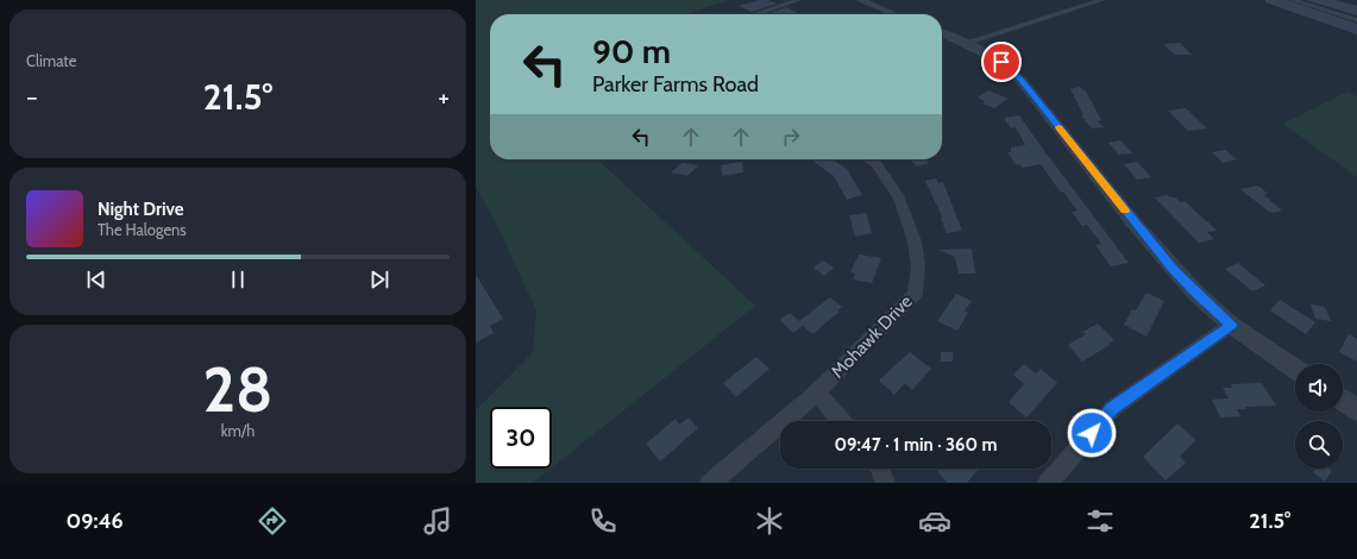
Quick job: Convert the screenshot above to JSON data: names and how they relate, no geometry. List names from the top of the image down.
{
  "streets": {
    "street": ["Mohawk Drive"]
  },
  "page": {
    "tile": [
      "Climate",
      ["28", "km/h"]
    ],
    "turn": ["90 m", "Parker Farms Road"],
    "heat": ["−", "21.5°", "+"],
    "song": ["Night Drive", "The Halogens"],
    "limit": "30",
    "trip": "09:47 · 1 min · 360 m",
    "tabs": ["09:46", "21.5°"]
  }
}
